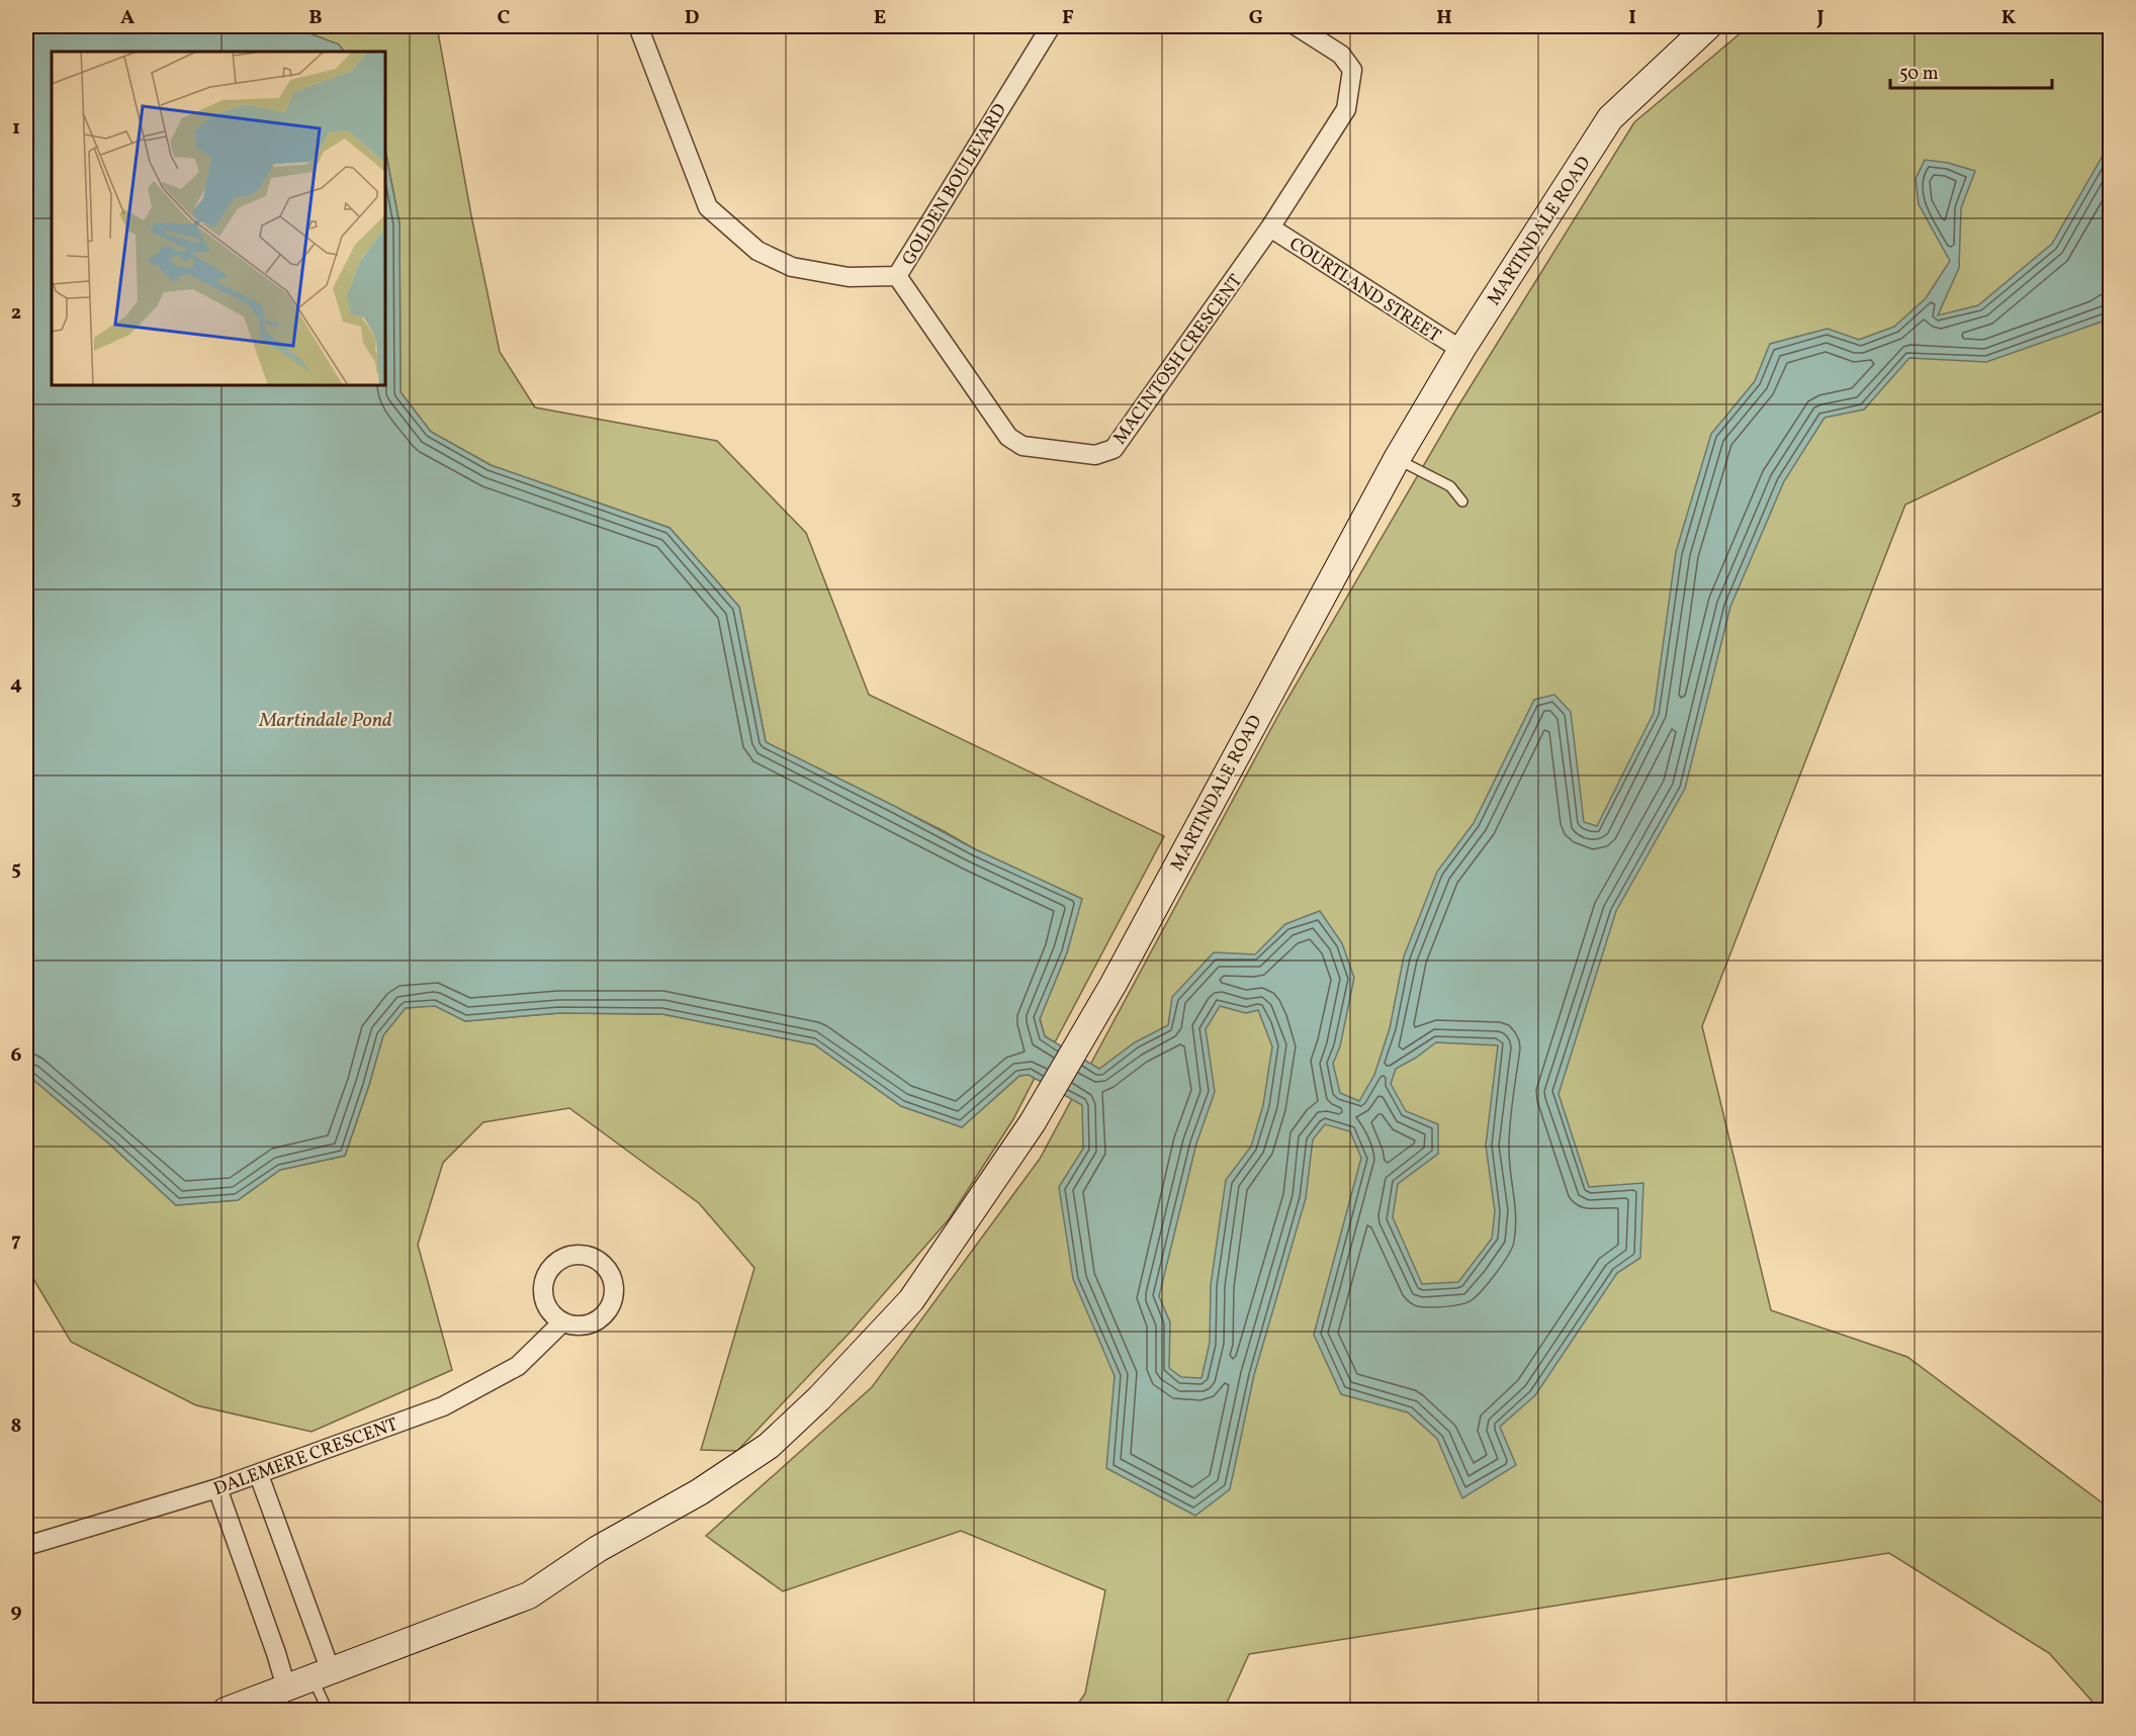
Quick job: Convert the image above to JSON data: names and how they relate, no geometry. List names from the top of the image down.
{
  "streets": {
    "main road": ["MARTINDALE ROAD"],
    "street": [
      "GOLDEN BOULEVARD",
      "COURTLAND STREET",
      "MACINTOSH CRESCENT",
      "DALEMERE CRESCENT"
    ]
  },
  "crossings": [
    ["GOLDEN BOULEVARD", "MACINTOSH CRESCENT"],
    ["MARTINDALE ROAD", "COURTLAND STREET"],
    ["COURTLAND STREET", "MACINTOSH CRESCENT"]
  ],
  "water": ["Martindale Pond"],
  "scale_bar": "50 m",
  "grid": {
    "columns": [
      "A",
      "B",
      "C",
      "D",
      "E",
      "F",
      "G",
      "H",
      "I",
      "J",
      "K"
    ],
    "rows": [
      "1",
      "2",
      "3",
      "4",
      "5",
      "6",
      "7",
      "8",
      "9"
    ]
  }
}
